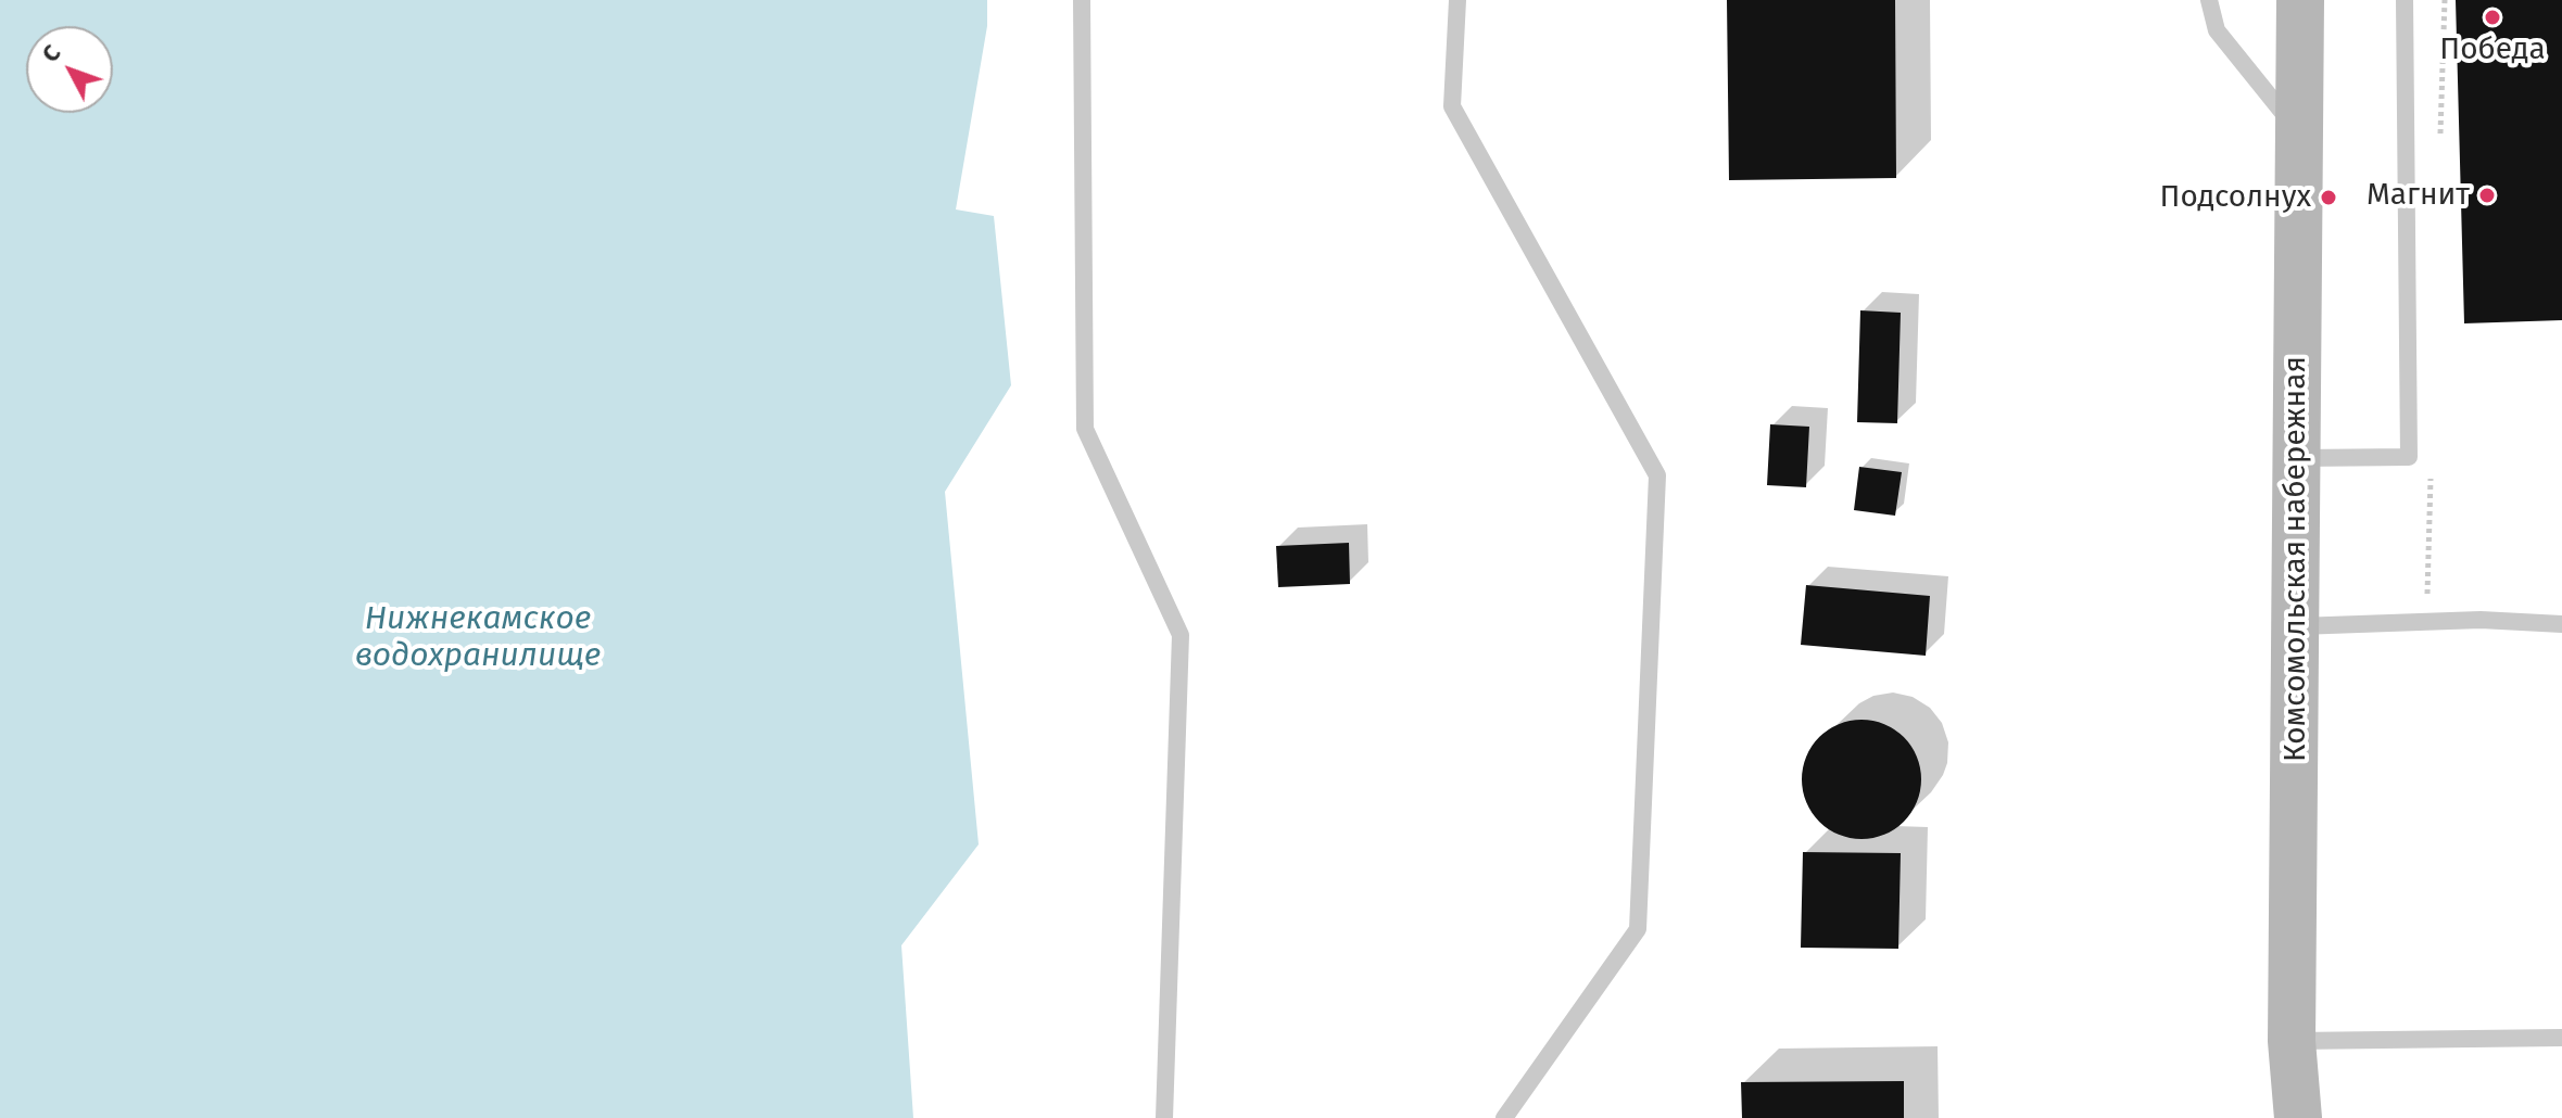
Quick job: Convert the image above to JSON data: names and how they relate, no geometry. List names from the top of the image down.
{
  "streets": {
    "street": ["Комсомольская набережная"]
  },
  "water": ["Нижнекамское водохранилище"],
  "places": ["Победа", "Магнит", "Подсолнух"],
  "north": "top left"
}
